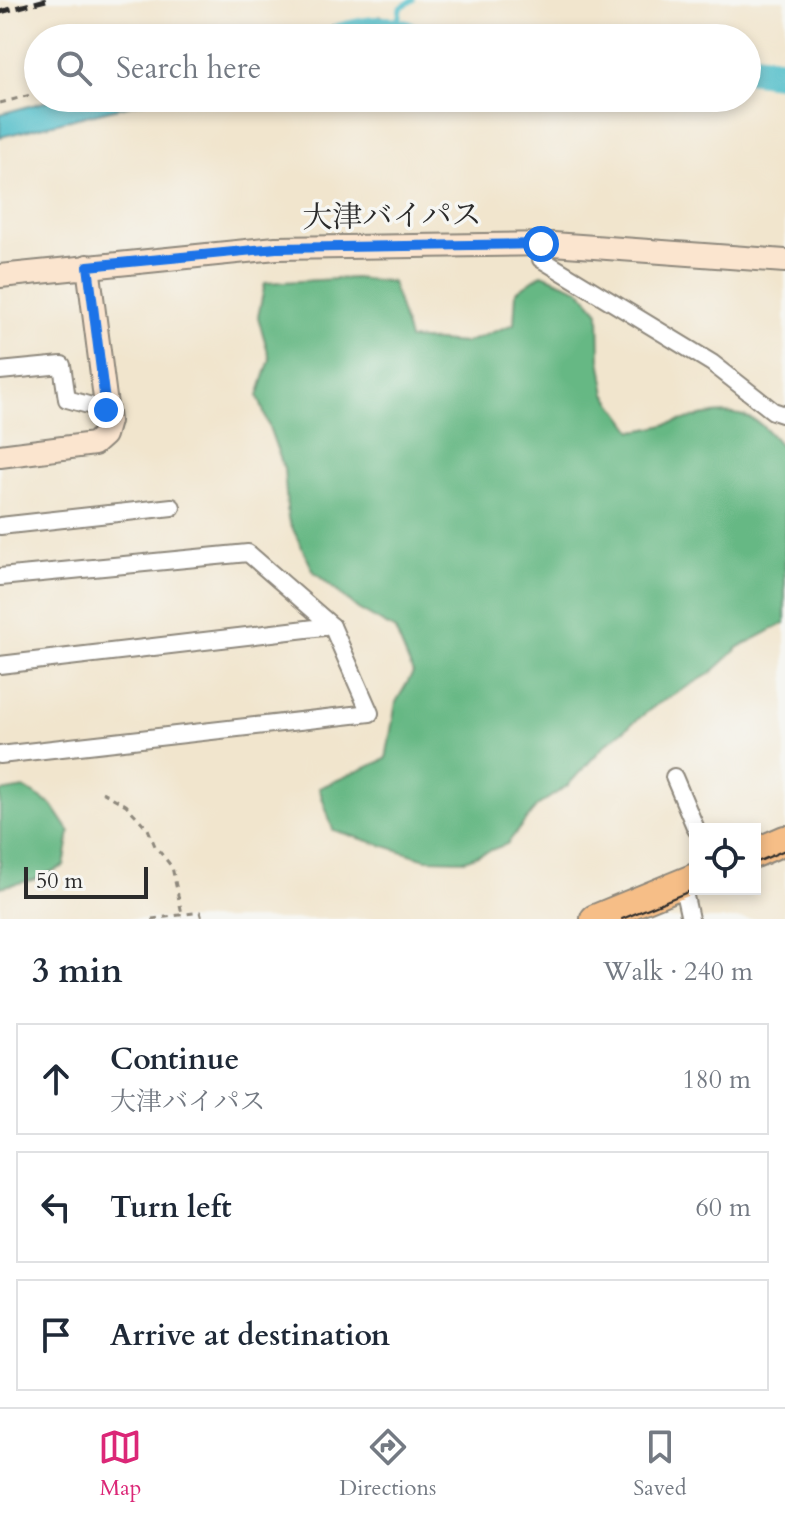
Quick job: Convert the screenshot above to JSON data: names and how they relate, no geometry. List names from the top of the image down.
{
  "streets": {
    "main road": ["大津バイパス"]
  },
  "scale_bar": "50 m",
  "page": {
    "search": "Search here",
    "scale": "50 m",
    "heading": ["3 min", "Walk · 240 m"],
    "list": [
      ["Continue", "大津バイパス", "180 m"],
      ["Turn left", "60 m"],
      "Arrive at destination"
    ],
    "nav": ["Map", "Directions", "Saved"]
  }
}
